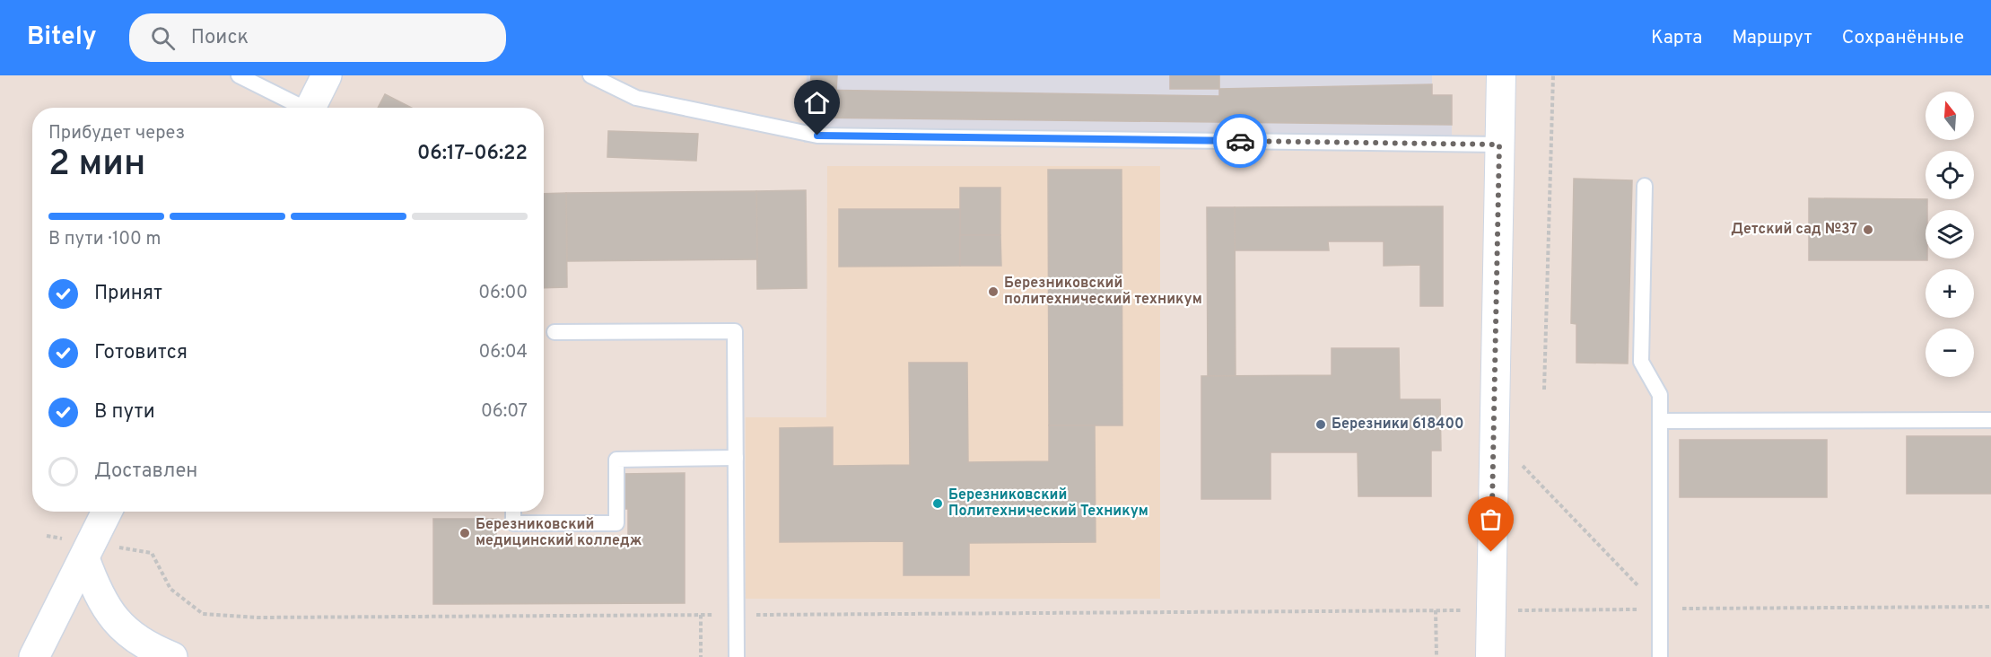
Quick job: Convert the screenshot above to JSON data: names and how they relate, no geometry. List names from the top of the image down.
{
  "places": [
    "Детский сад №37",
    "Березниковский политехнический техникум",
    "Березники 618400",
    "Березниковский Политехнический Техникум",
    "Березниковский медицинский колледж"
  ],
  "north": "top",
  "page": {
    "header": "Bitely",
    "search": "Поиск",
    "nav": ["Карта", "Маршрут", "Сохранённые"],
    "map_buttons": ["+", "−"],
    "heading": ["2 мин", "Прибудет через", "06:17–06:22"],
    "bar": "В пути · 100 m",
    "list": [
      ["Принят", "06:00"],
      ["Готовится", "06:04"],
      ["В пути", "06:07"],
      "Доставлен"
    ]
  }
}
